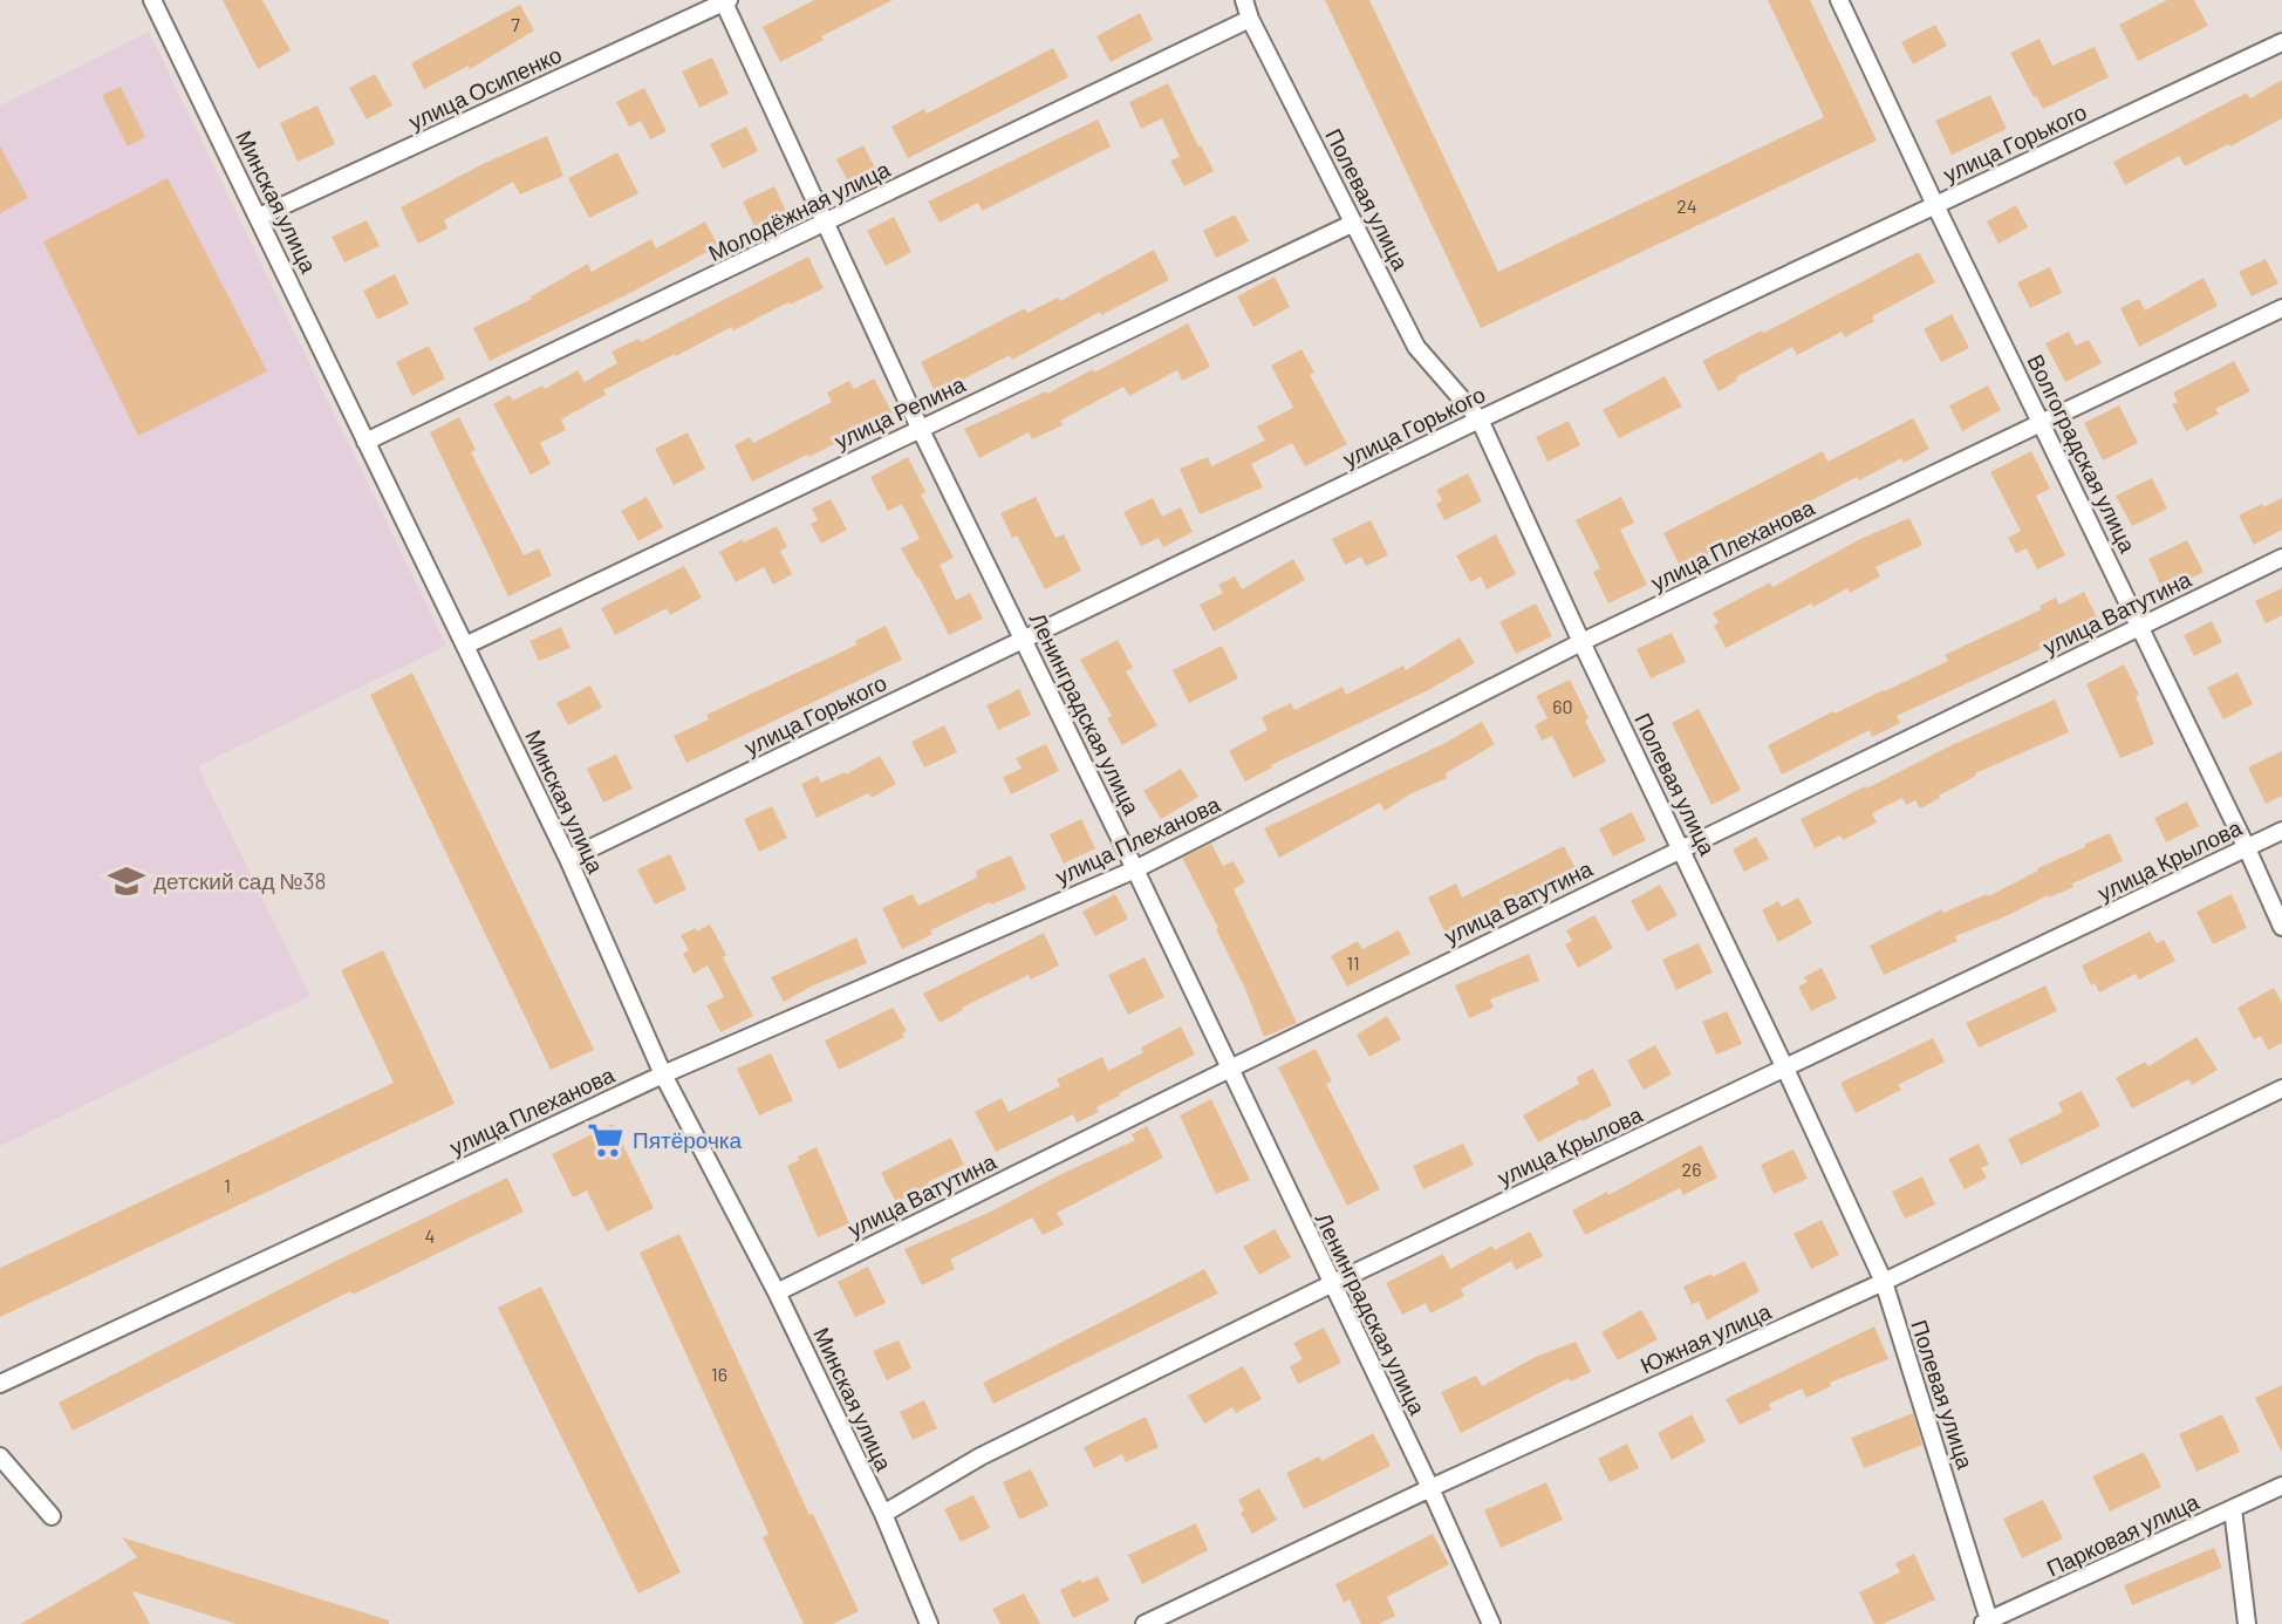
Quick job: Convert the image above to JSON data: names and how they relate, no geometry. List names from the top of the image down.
{
  "streets": {
    "street": [
      "улица Осипенко",
      "улица Горького",
      "Полевая улица",
      "Минская улица",
      "Молодёжная улица",
      "улица Репина",
      "Волгоградская улица",
      "улица Плеханова",
      "улица Ватутина",
      "Ленинградская улица",
      "улица Крылова",
      "Южная улица",
      "Парковая улица"
    ]
  },
  "crossings": [
    ["улица Осипенко", "Минская улица"],
    ["улица Осипенко", "Ленинградская улица"],
    ["улица Горького", "Полевая улица"],
    ["улица Горького", "Минская улица"],
    ["улица Горького", "Волгоградская улица"],
    ["улица Горького", "Ленинградская улица"],
    ["Полевая улица", "Молодёжная улица"],
    ["Полевая улица", "улица Репина"],
    ["Полевая улица", "улица Плеханова"],
    ["Полевая улица", "улица Ватутина"],
    ["Полевая улица", "улица Крылова"],
    ["Полевая улица", "Южная улица"],
    ["Полевая улица", "Парковая улица"],
    ["Минская улица", "Молодёжная улица"],
    ["Минская улица", "улица Репина"],
    ["Минская улица", "улица Плеханова"],
    ["Минская улица", "улица Ватутина"],
    ["Минская улица", "улица Крылова"],
    ["Молодёжная улица", "Ленинградская улица"],
    ["улица Репина", "Ленинградская улица"],
    ["Волгоградская улица", "улица Плеханова"],
    ["Волгоградская улица", "улица Ватутина"],
    ["Волгоградская улица", "улица Крылова"],
    ["улица Плеханова", "Ленинградская улица"],
    ["улица Ватутина", "Ленинградская улица"],
    ["Ленинградская улица", "улица Крылова"],
    ["Ленинградская улица", "Южная улица"]
  ],
  "places": {
    "school or university": ["детский сад №38"],
    "supermarket": ["Пятёрочка"]
  },
  "house_numbers": [
    "7",
    "24",
    "60",
    "11",
    "26",
    "1",
    "4",
    "16"
  ]
}
